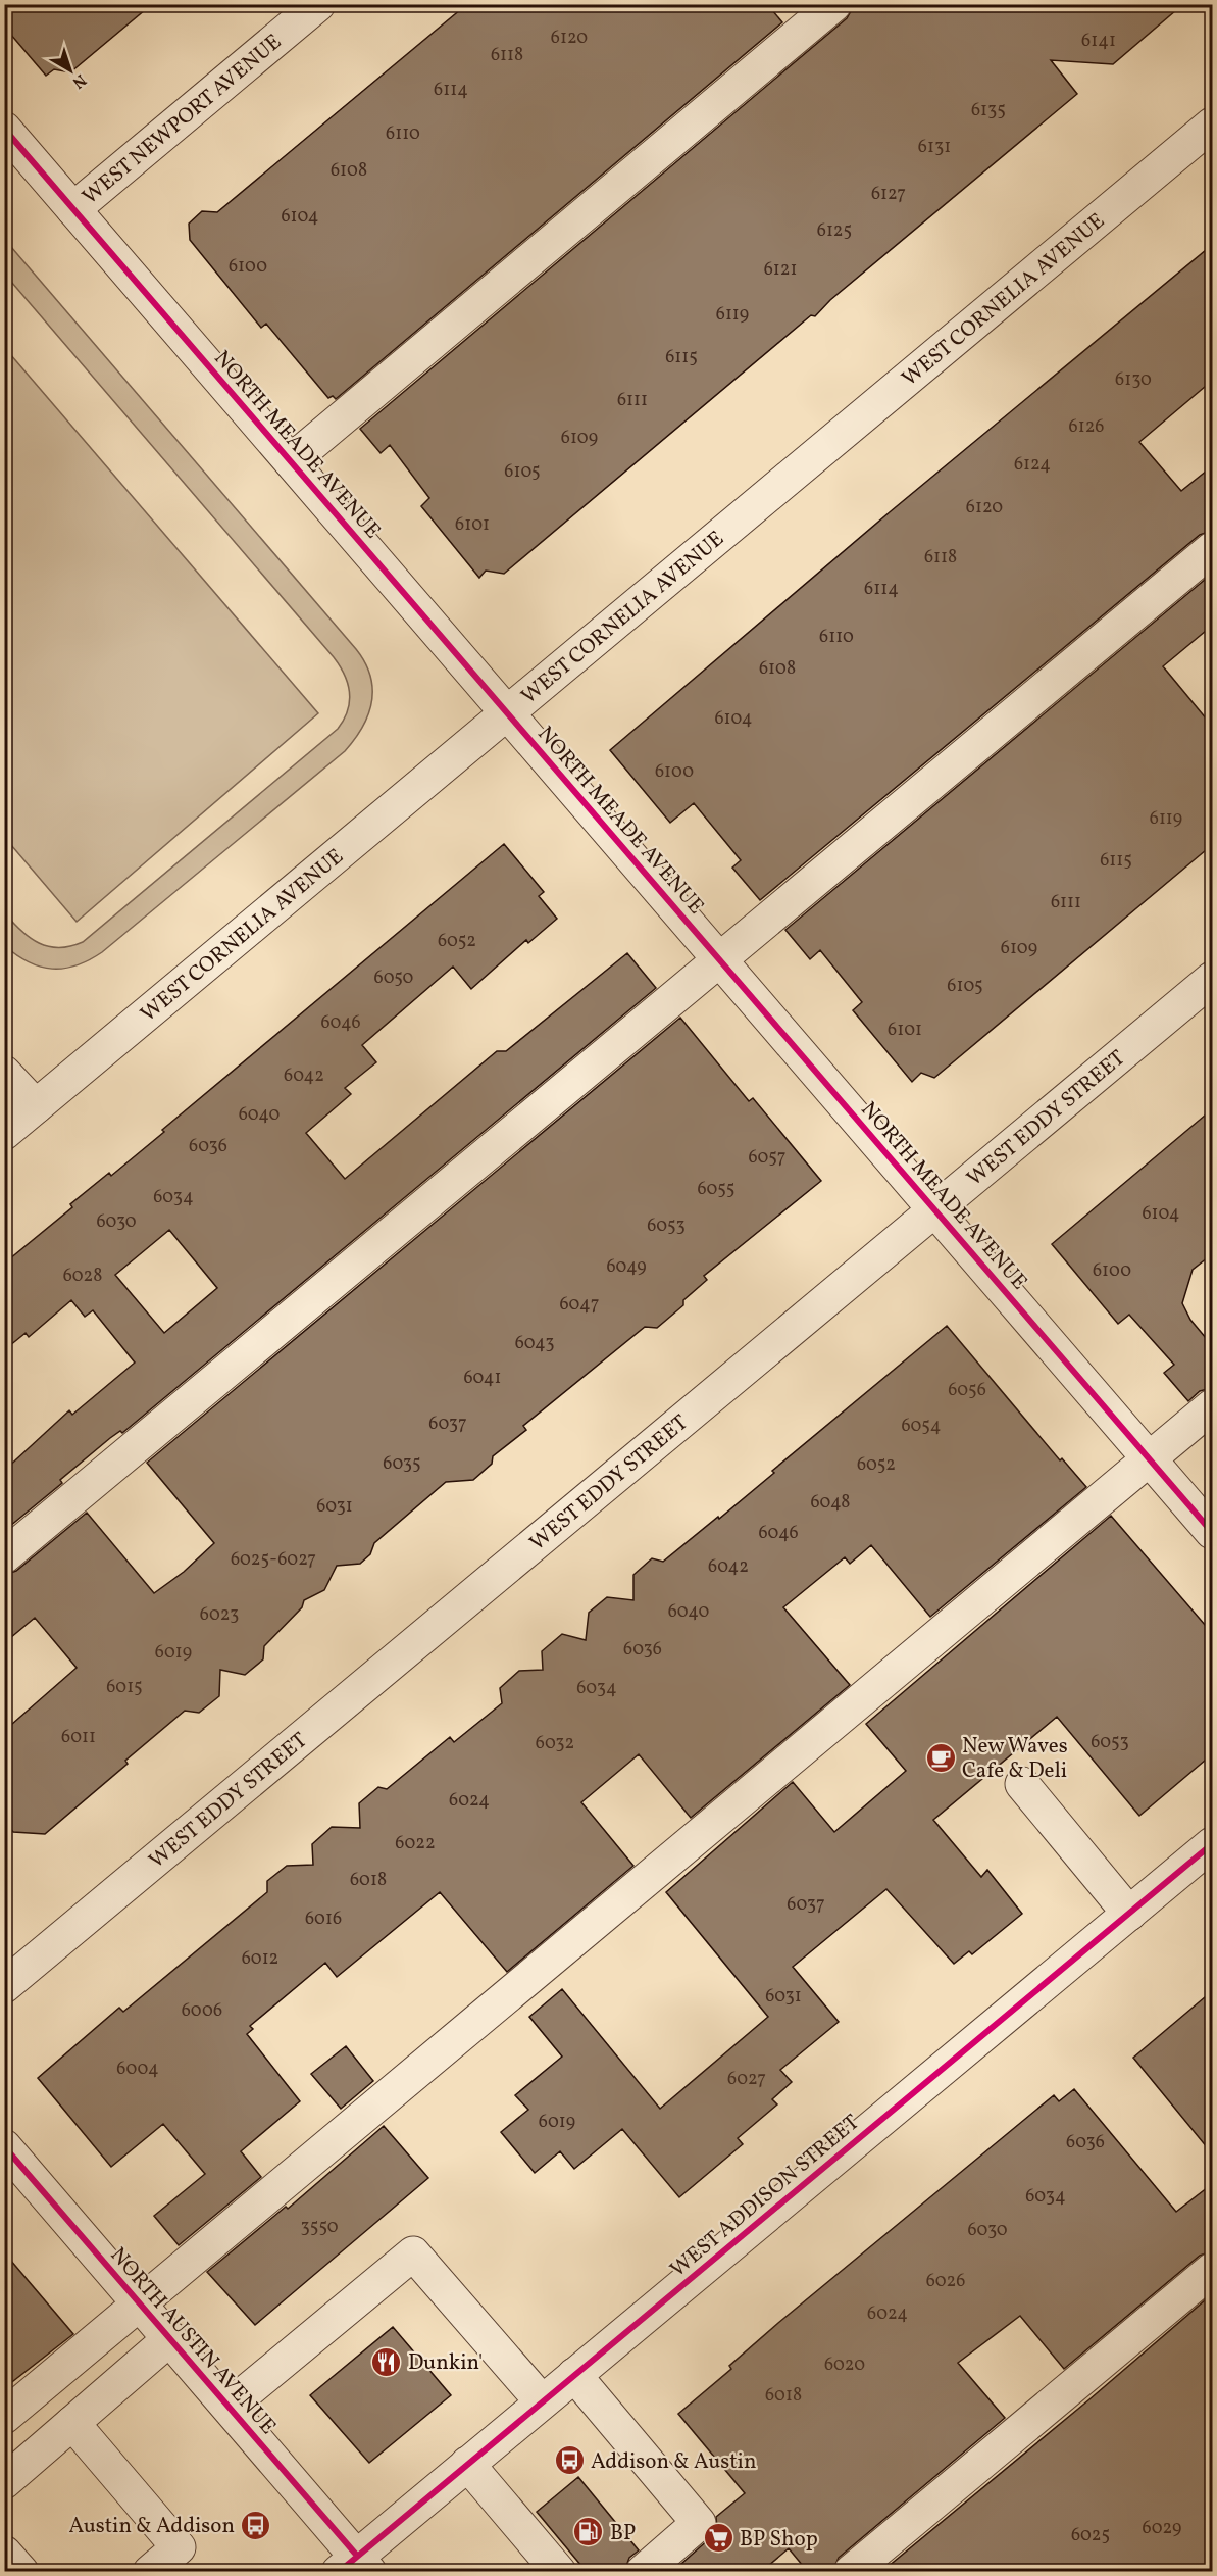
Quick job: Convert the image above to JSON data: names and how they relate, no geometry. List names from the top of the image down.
{
  "streets": {
    "street": [
      "WEST NEWPORT AVENUE",
      "WEST CORNELIA AVENUE",
      "NORTH MEADE AVENUE",
      "WEST EDDY STREET",
      "WEST ADDISON STREET",
      "NORTH AUSTIN AVENUE"
    ]
  },
  "crossings": [
    ["WEST NEWPORT AVENUE", "NORTH MEADE AVENUE"],
    ["WEST CORNELIA AVENUE", "NORTH MEADE AVENUE"],
    ["NORTH MEADE AVENUE", "WEST EDDY STREET"],
    ["WEST ADDISON STREET", "NORTH AUSTIN AVENUE"]
  ],
  "places": {
    "cafe": ["New Waves Cafe & Deli"],
    "restaurant": ["Dunkin'"],
    "bus stop": ["Addison & Austin", "Austin & Addison"],
    "fuel station": ["BP"],
    "supermarket": ["BP Shop"]
  },
  "house_numbers": [
    "6120",
    "6141",
    "6118",
    "6114",
    "6135",
    "6110",
    "6131",
    "6108",
    "6127",
    "6104",
    "6125",
    "6100",
    "6121",
    "6119",
    "6115",
    "6130",
    "6111",
    "6126",
    "6109",
    "6124",
    "6105",
    "6120",
    "6101",
    "6118",
    "6114",
    "6110",
    "6108",
    "6104",
    "6100",
    "6119",
    "6115",
    "6111",
    "6052",
    "6109",
    "6050",
    "6105",
    "6046",
    "6101",
    "6042",
    "6040",
    "6036",
    "6057",
    "6055",
    "6034",
    "6104",
    "6030",
    "6053",
    "6049",
    "6100",
    "6028",
    "6047",
    "6043",
    "6041",
    "6056",
    "6037",
    "6054",
    "6035",
    "6052",
    "6048",
    "6031",
    "6046",
    "6025-6027",
    "6042",
    "6040",
    "6023",
    "6036",
    "6019",
    "6015",
    "6034",
    "6011",
    "6053",
    "6032",
    "6024",
    "6022",
    "6018",
    "6037",
    "6016",
    "6012",
    "6031",
    "6006",
    "6004",
    "6027",
    "6019",
    "6036",
    "6034",
    "3550",
    "6030",
    "6026",
    "6024",
    "6020",
    "6018",
    "6029",
    "6025"
  ],
  "north": "bottom right"
}
